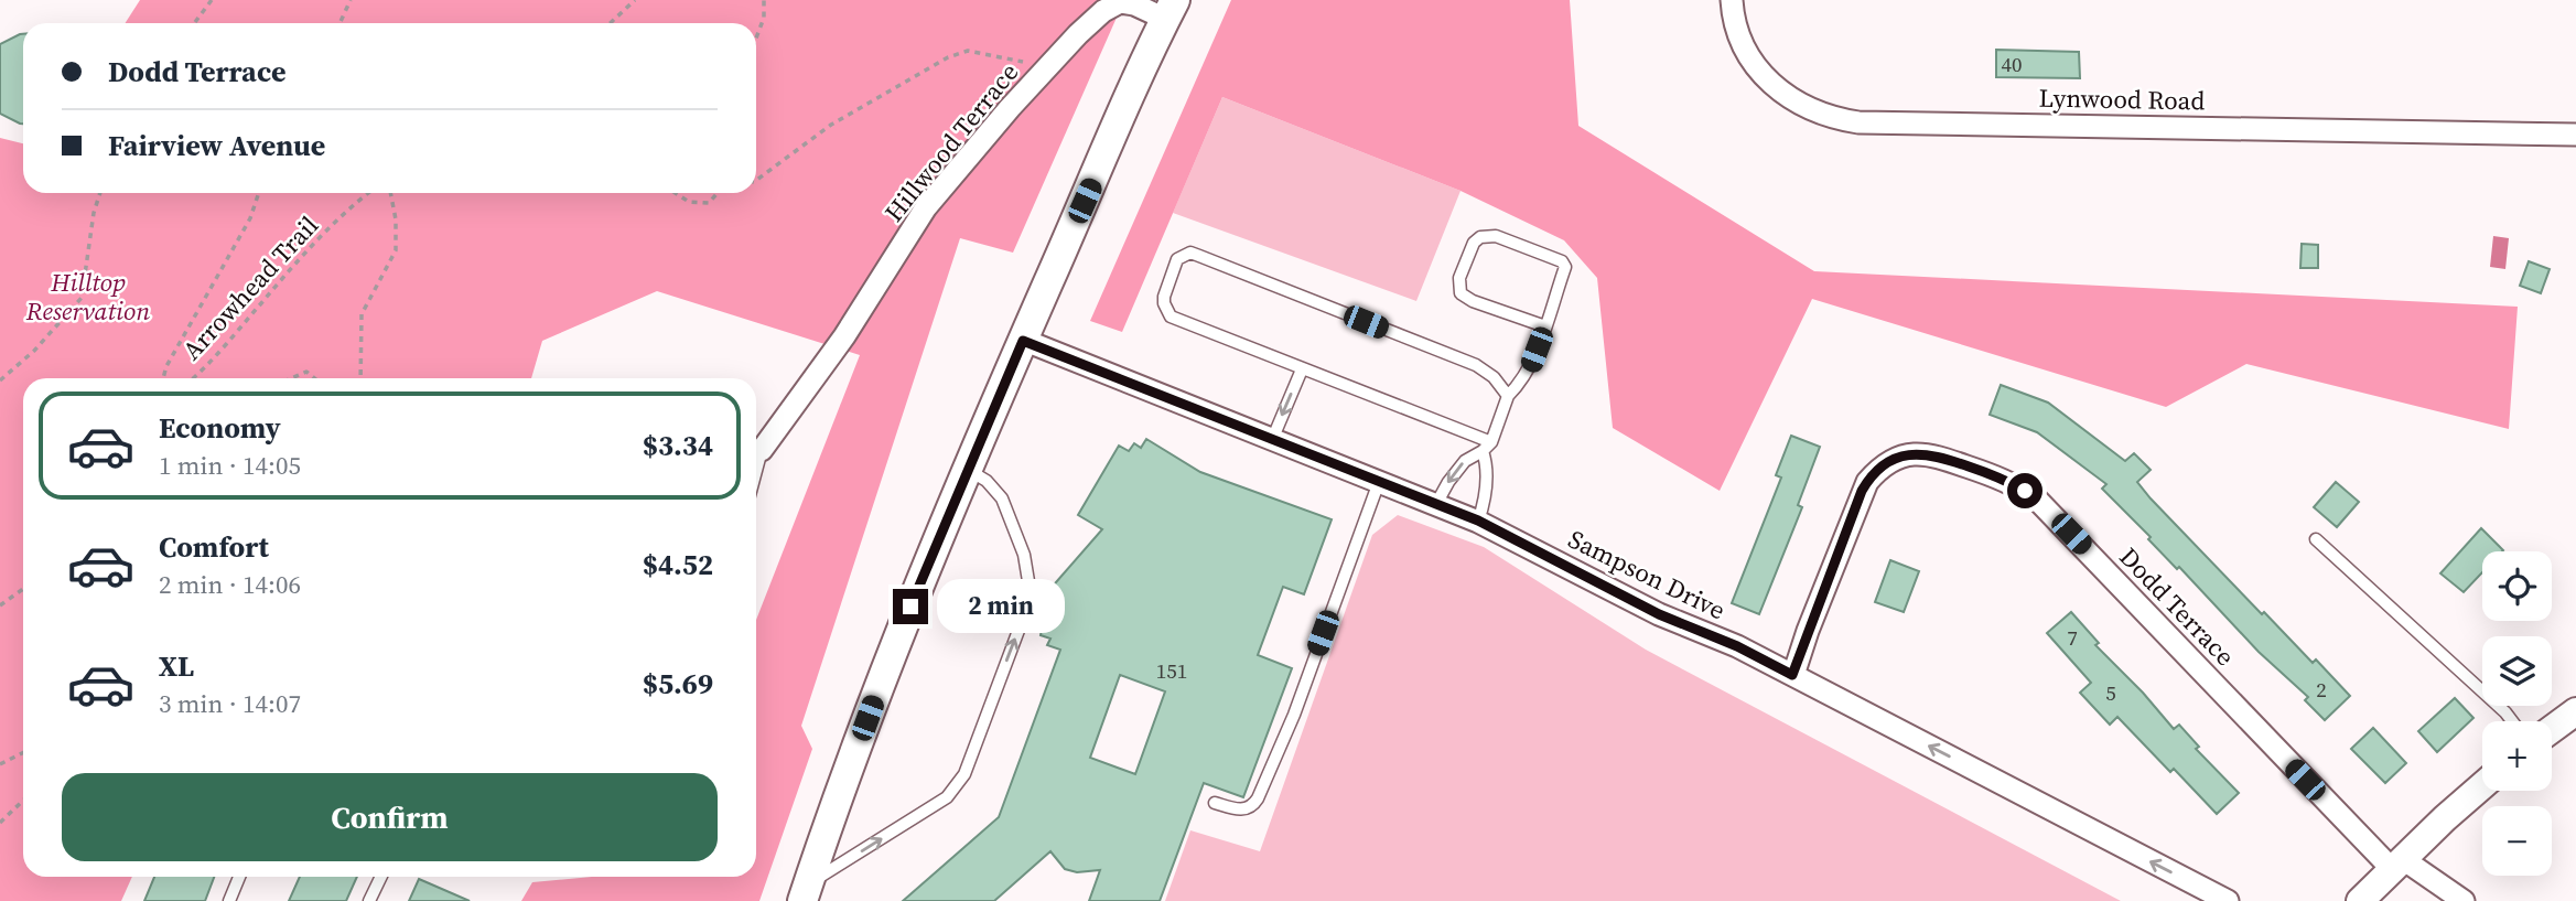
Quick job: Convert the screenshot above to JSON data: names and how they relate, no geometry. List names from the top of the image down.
{
  "streets": {
    "street": [
      "Lynwood Road",
      "Hillwood Terrace",
      "Sampson Drive",
      "Dodd Terrace"
    ],
    "path": ["Arrowhead Trail"]
  },
  "crossings": [
    ["Sampson Drive", "Dodd Terrace"]
  ],
  "one_way": ["Sampson Drive"],
  "parks": ["Hilltop Reservation"],
  "house_numbers": [
    "40",
    "7",
    "151",
    "2",
    "5"
  ],
  "page": {
    "banner": ["Dodd Terrace", "Fairview Avenue"],
    "list": [
      {
        "name": "Economy",
        "note": "1 min · 14:05",
        "value": "$3.34"
      },
      {
        "name": "Comfort",
        "note": "2 min · 14:06",
        "value": "$4.52"
      },
      {
        "name": "XL",
        "note": "3 min · 14:07",
        "value": "$5.69"
      }
    ],
    "map_buttons": ["+", "−"],
    "bubble": "2 min",
    "buttons": "Confirm"
  }
}
